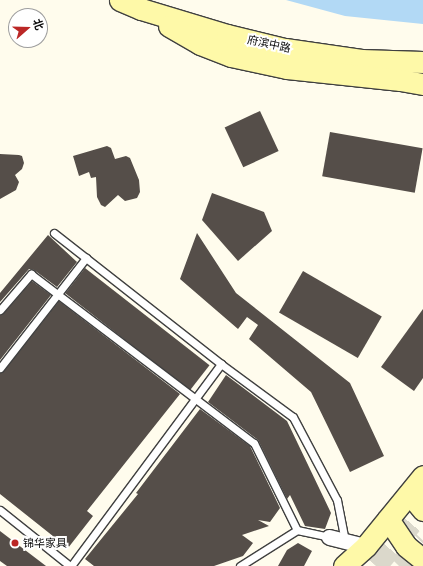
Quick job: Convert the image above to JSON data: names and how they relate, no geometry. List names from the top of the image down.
{
  "streets": {
    "street": ["府滨中路"]
  },
  "places": ["锦华家具"],
  "north": "right"
}
